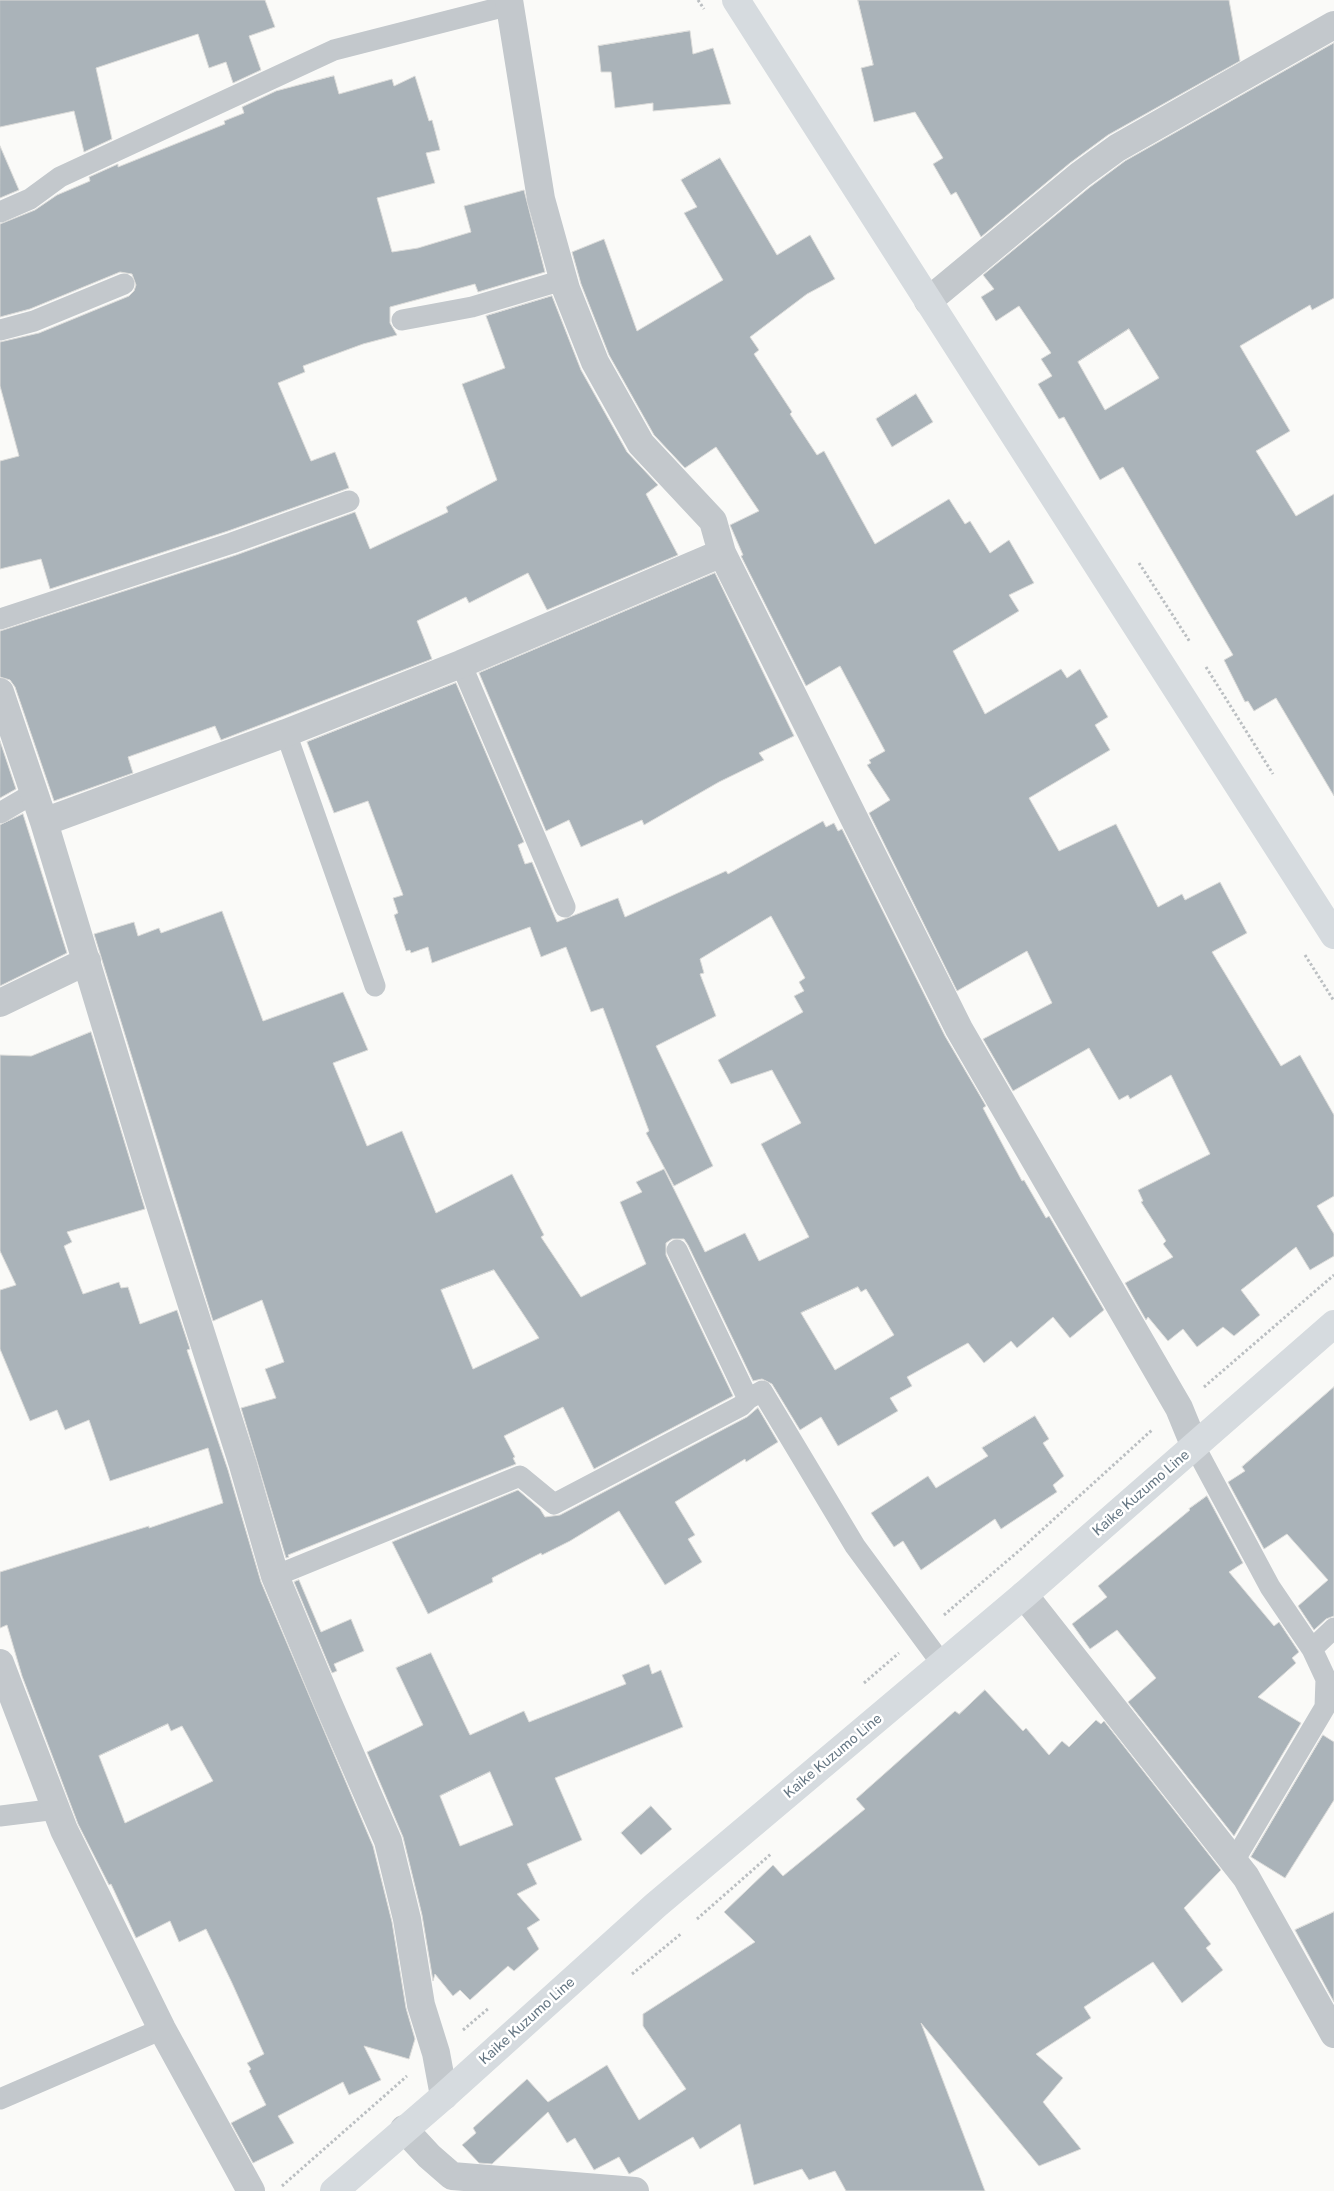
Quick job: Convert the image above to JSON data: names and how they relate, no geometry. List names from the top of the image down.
{
  "streets": {
    "main road": ["Kaike Kuzumo Line"]
  }
}
